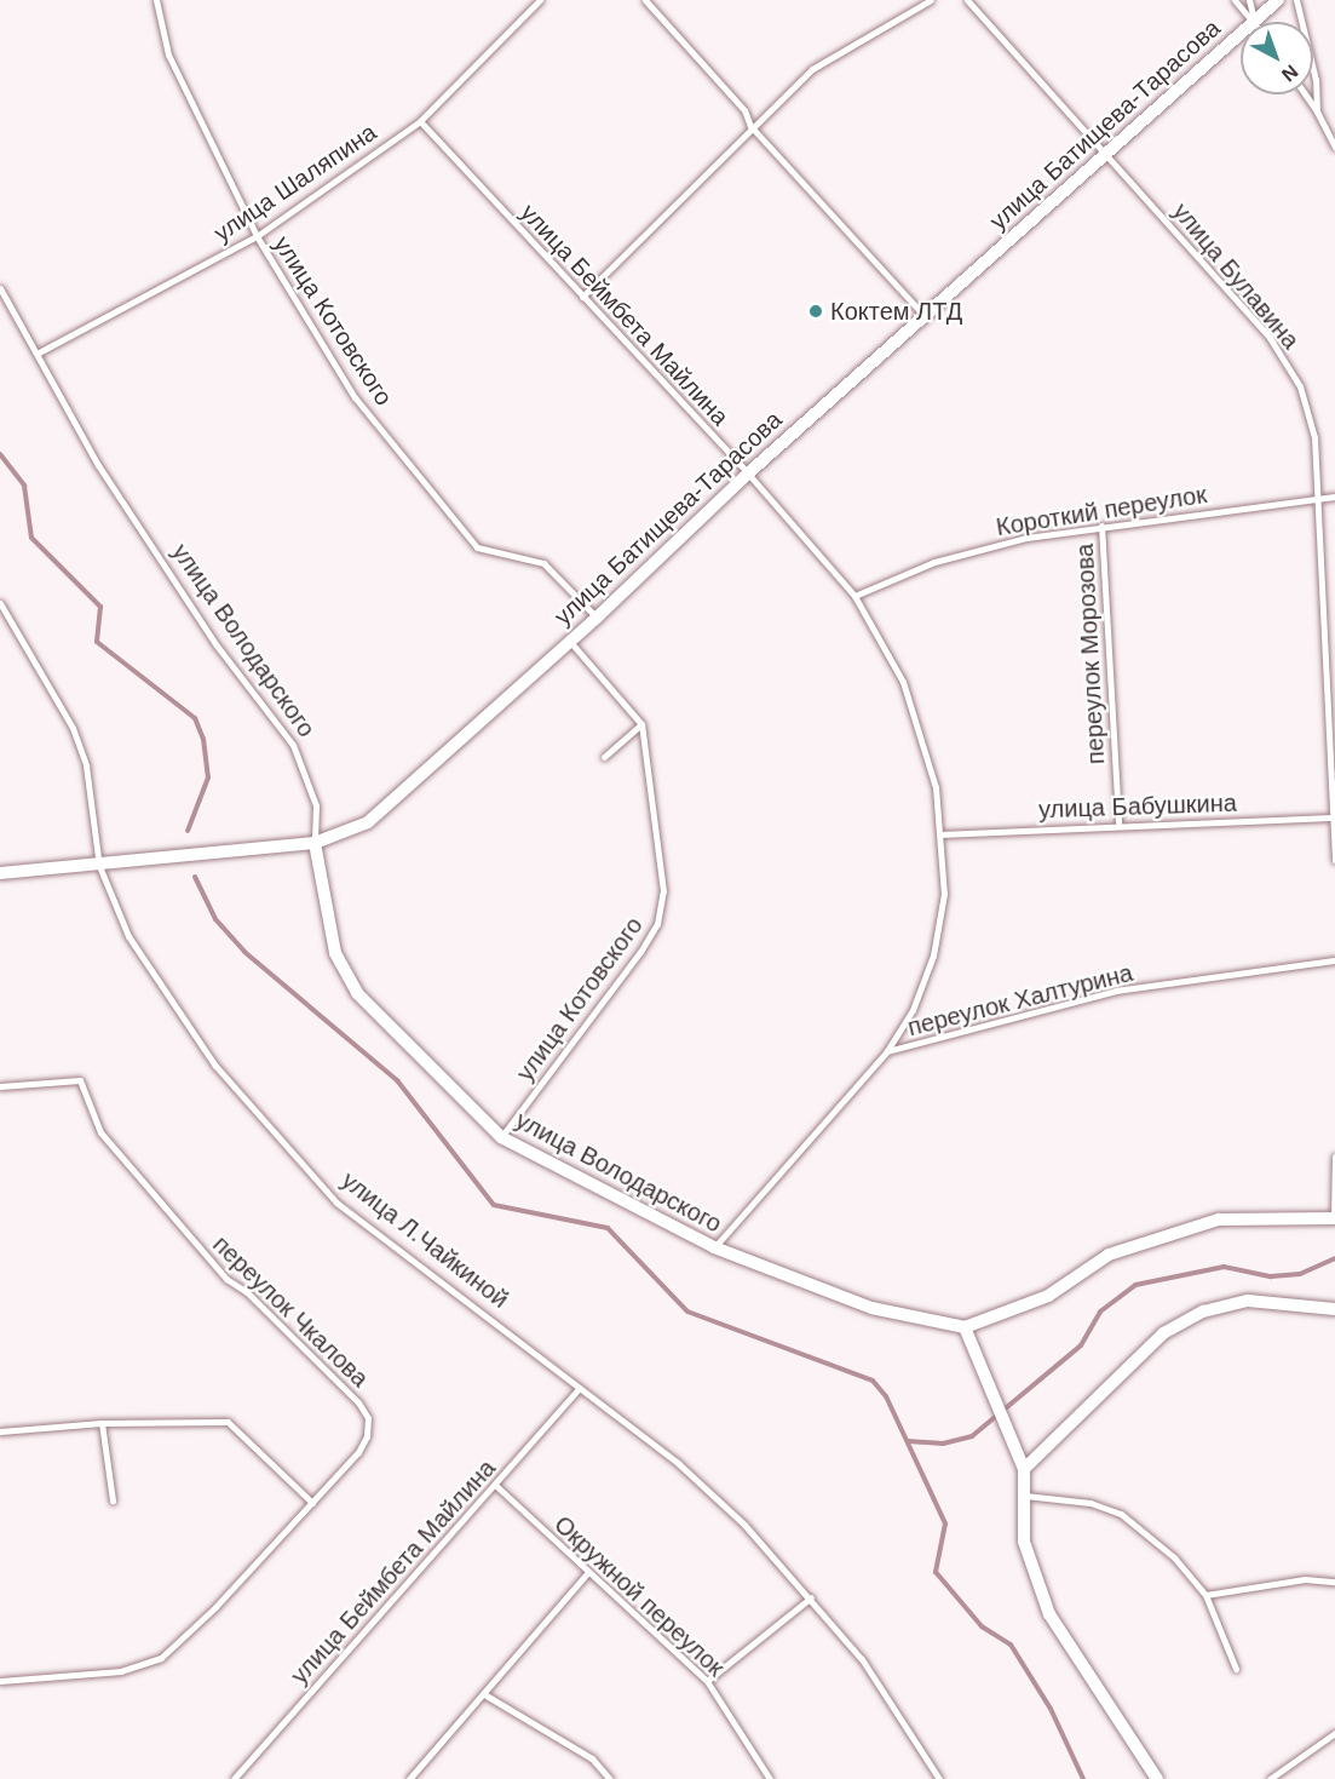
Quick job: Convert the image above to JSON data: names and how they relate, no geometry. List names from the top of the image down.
{
  "streets": {
    "street": ["улица Батищева-Тарасова", "улица Володарского"],
    "lane": [
      "улица Шаляпина",
      "улица Булавина",
      "улица Беймбета Майлина",
      "улица Котовского",
      "Короткий переулок",
      "переулок Морозова",
      "улица Бабушкина",
      "переулок Халтурина",
      "улица Л.Чайкиной",
      "переулок Чкалова",
      "Окружной переулок"
    ]
  },
  "crossings": [
    ["улица Батищева-Тарасова", "улица Булавина"],
    ["улица Батищева-Тарасова", "улица Беймбета Майлина"],
    ["улица Батищева-Тарасова", "улица Котовского"],
    ["улица Батищева-Тарасова", "улица Володарского"],
    ["улица Батищева-Тарасова", "улица Л.Чайкиной"],
    ["улица Шаляпина", "улица Беймбета Майлина"],
    ["улица Шаляпина", "улица Котовского"],
    ["улица Шаляпина", "улица Володарского"],
    ["улица Булавина", "Короткий переулок"],
    ["улица Булавина", "улица Бабушкина"],
    ["улица Беймбета Майлина", "Короткий переулок"],
    ["улица Беймбета Майлина", "улица Володарского"],
    ["улица Беймбета Майлина", "улица Бабушкина"],
    ["улица Беймбета Майлина", "переулок Халтурина"],
    ["улица Беймбета Майлина", "улица Л.Чайкиной"],
    ["улица Беймбета Майлина", "Окружной переулок"],
    ["улица Котовского", "улица Володарского"],
    ["Короткий переулок", "переулок Морозова"],
    ["переулок Морозова", "улица Бабушкина"]
  ],
  "places": ["Коктем ЛТД"],
  "north": "bottom right"
}
